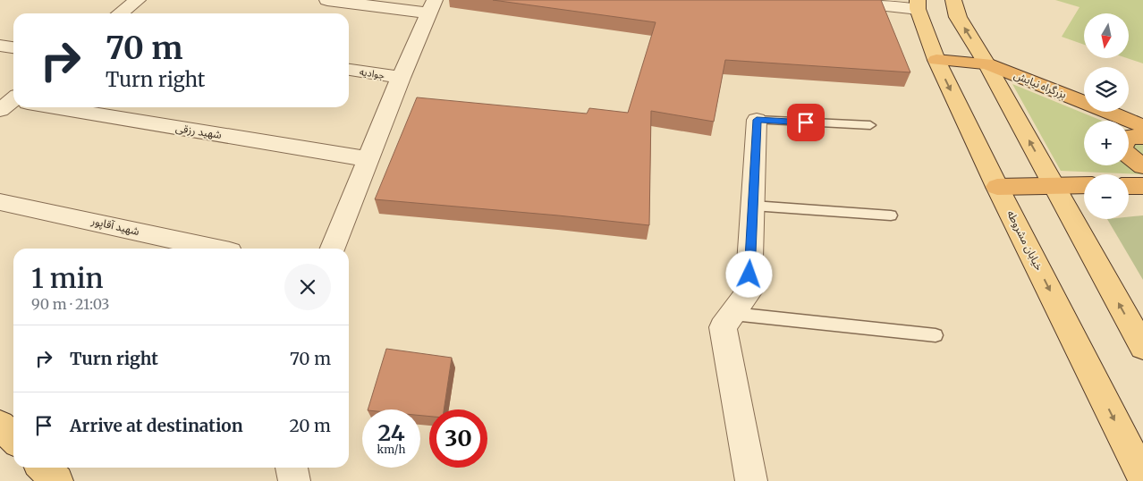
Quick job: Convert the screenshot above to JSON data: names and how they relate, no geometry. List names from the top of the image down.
{
  "streets": {
    "highway": ["بزرگراه نیایش"],
    "main road": ["خیابان مشروطه"],
    "street": ["جوادیه", "شهید رزقی", "شهید آقاپور"]
  },
  "crossings": [
    ["بزرگراه نیایش", "خیابان مشروطه"]
  ],
  "north": "bottom",
  "page": {
    "map_buttons": ["+", "−"],
    "turn": ["70 m", "Turn right"],
    "heading": ["1 min", "90 m · 21:03"],
    "list": [
      {
        "name": "Turn right",
        "value": "70 m"
      },
      {
        "name": "Arrive at destination",
        "value": "20 m"
      }
    ],
    "speed": "24 km/h",
    "limit": "30"
  }
}
